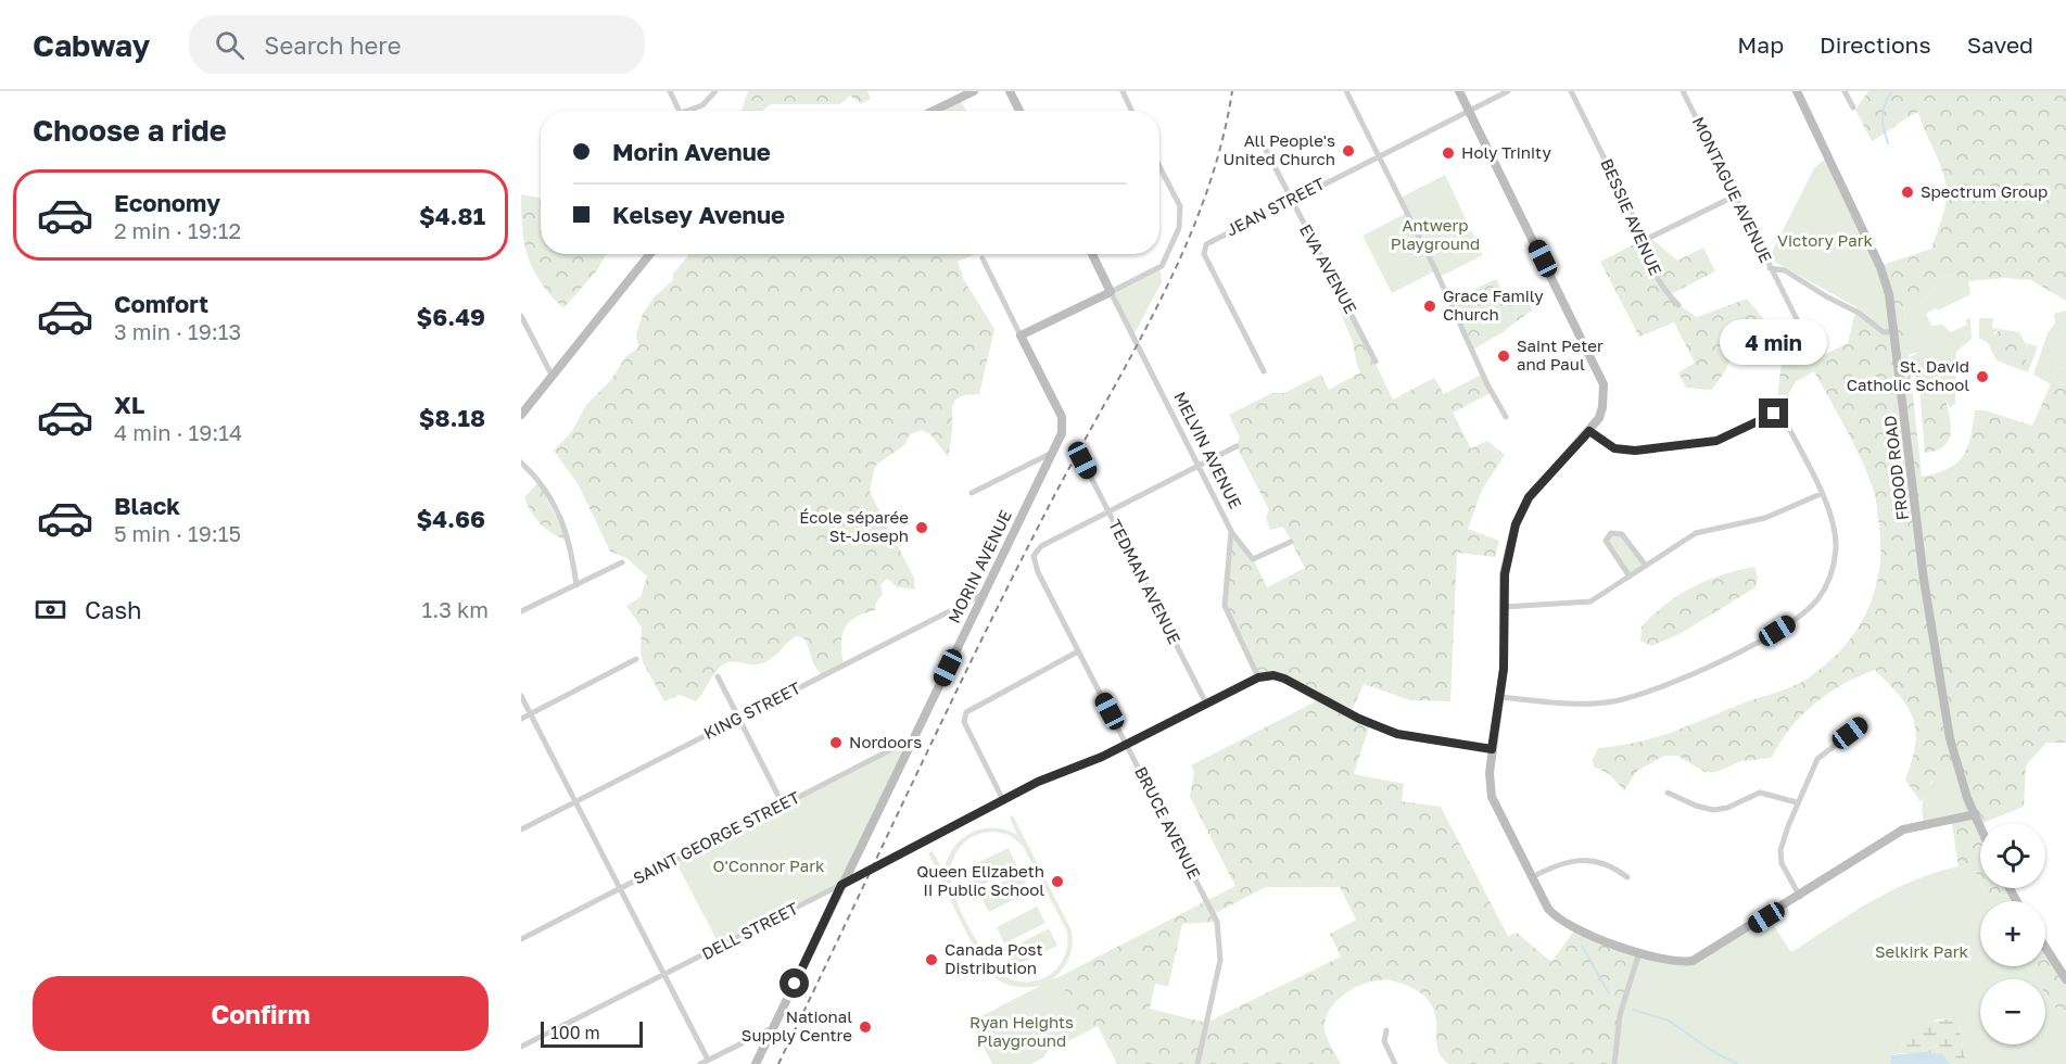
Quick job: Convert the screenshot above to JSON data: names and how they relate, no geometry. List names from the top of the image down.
{
  "streets": {
    "street": [
      "MONTAGUE AVENUE",
      "JEAN STREET",
      "BESSIE AVENUE",
      "EVA AVENUE",
      "MELVIN AVENUE",
      "FROOD ROAD",
      "MORIN AVENUE",
      "TEDMAN AVENUE",
      "KING STREET",
      "BRUCE AVENUE",
      "SAINT GEORGE STREET",
      "DELL STREET"
    ]
  },
  "crossings": [
    ["JEAN STREET", "EVA AVENUE"],
    ["MELVIN AVENUE", "DELL STREET"],
    ["MORIN AVENUE", "KING STREET"],
    ["MORIN AVENUE", "SAINT GEORGE STREET"],
    ["MORIN AVENUE", "DELL STREET"],
    ["TEDMAN AVENUE", "BRUCE AVENUE"],
    ["TEDMAN AVENUE", "DELL STREET"],
    ["BRUCE AVENUE", "DELL STREET"]
  ],
  "parks": [
    "Antwerp Playground",
    "Victory Park",
    "O'Connor Park",
    "Selkirk Park",
    "Ryan Heights Playground"
  ],
  "places": [
    "All People's United Church",
    "Holy Trinity",
    "Spectrum Group",
    "Grace Family Church",
    "Saint Peter and Paul",
    "St. David Catholic School",
    "École séparée St-Joseph",
    "Nordoors",
    "Queen Elizabeth II Public School",
    "Canada Post Distribution",
    "National Supply Centre"
  ],
  "scale_bar": "100 m",
  "page": {
    "header": "Cabway",
    "search": "Search here",
    "nav": ["Map", "Directions", "Saved"],
    "heading": "Choose a ride",
    "banner": ["Morin Avenue", "Kelsey Avenue"],
    "list": [
      {
        "name": "Economy",
        "note": "2 min · 19:12",
        "value": "$4.81"
      },
      {
        "name": "Comfort",
        "note": "3 min · 19:13",
        "value": "$6.49"
      },
      {
        "name": "XL",
        "note": "4 min · 19:14",
        "value": "$8.18"
      },
      {
        "name": "Black",
        "note": "5 min · 19:15",
        "value": "$4.66"
      }
    ],
    "bubble": "4 min",
    "pay": ["Cash", "1.3 km"],
    "map_buttons": ["+", "−"],
    "buttons": "Confirm",
    "scale": "100 m"
  }
}
